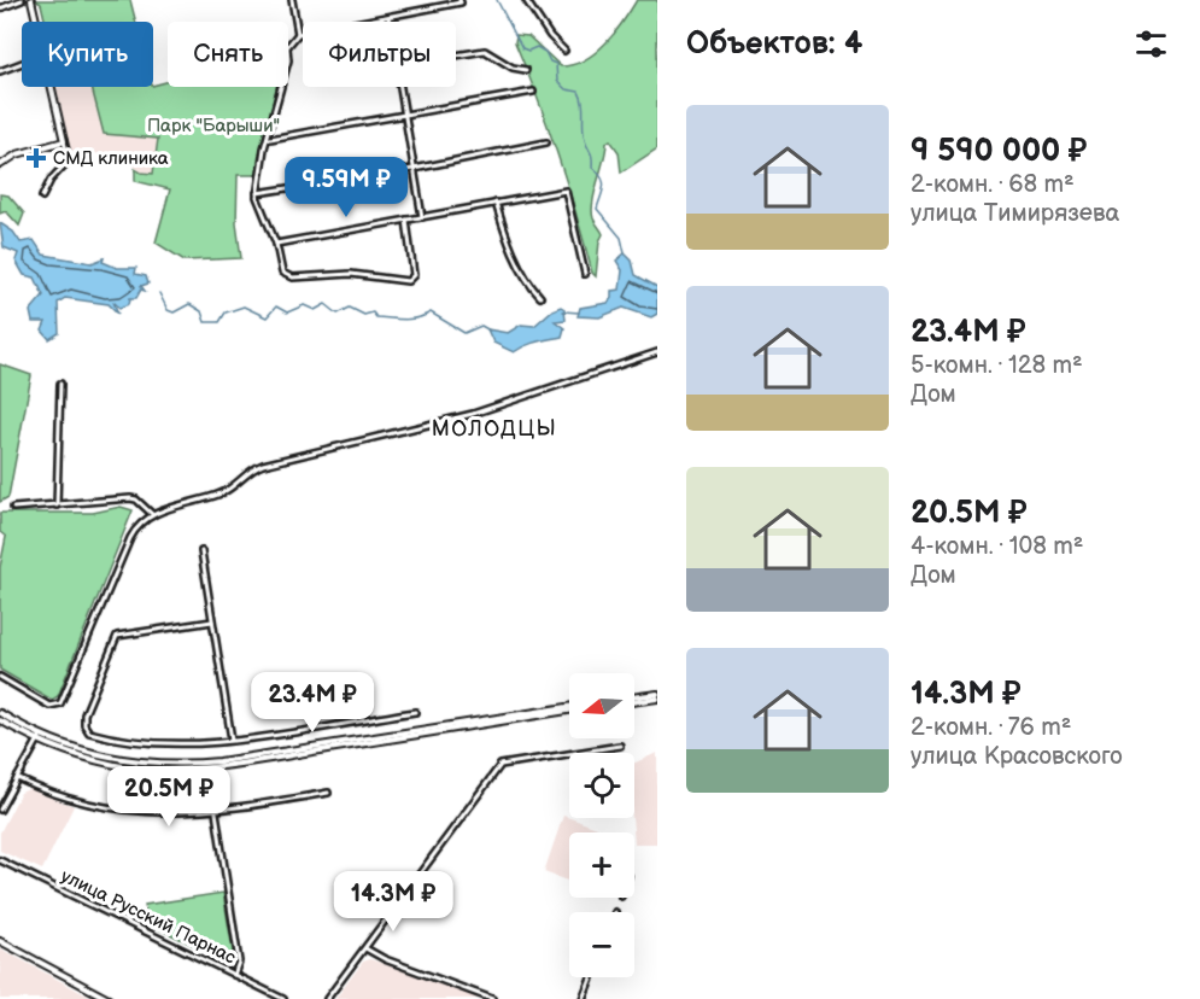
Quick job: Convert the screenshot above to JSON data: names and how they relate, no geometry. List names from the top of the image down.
{
  "streets": {
    "street": ["улица Русский Парнас"]
  },
  "districts": ["МОЛОДЦЫ"],
  "parks": ["Парк \"Барыши\""],
  "places": {
    "health": ["СМД клиника"]
  },
  "north": "left",
  "page": {
    "heading": "Объектов: 4",
    "chip": ["Купить", "Снять", "Фильтры"],
    "list": [
      {
        "name": "9 590 000 ₽",
        "note": "2-комн. · 68 m² · улица Тимирязева"
      },
      {
        "name": "23.4M ₽",
        "note": "5-комн. · 128 m² · Дом"
      },
      {
        "name": "20.5M ₽",
        "note": "4-комн. · 108 m² · Дом"
      },
      {
        "name": "14.3M ₽",
        "note": "2-комн. · 76 m² · улица Красовского"
      }
    ],
    "price": [
      "9.59M ₽",
      "23.4M ₽",
      "20.5M ₽",
      "14.3M ₽"
    ],
    "map_buttons": ["+", "−"]
  }
}
